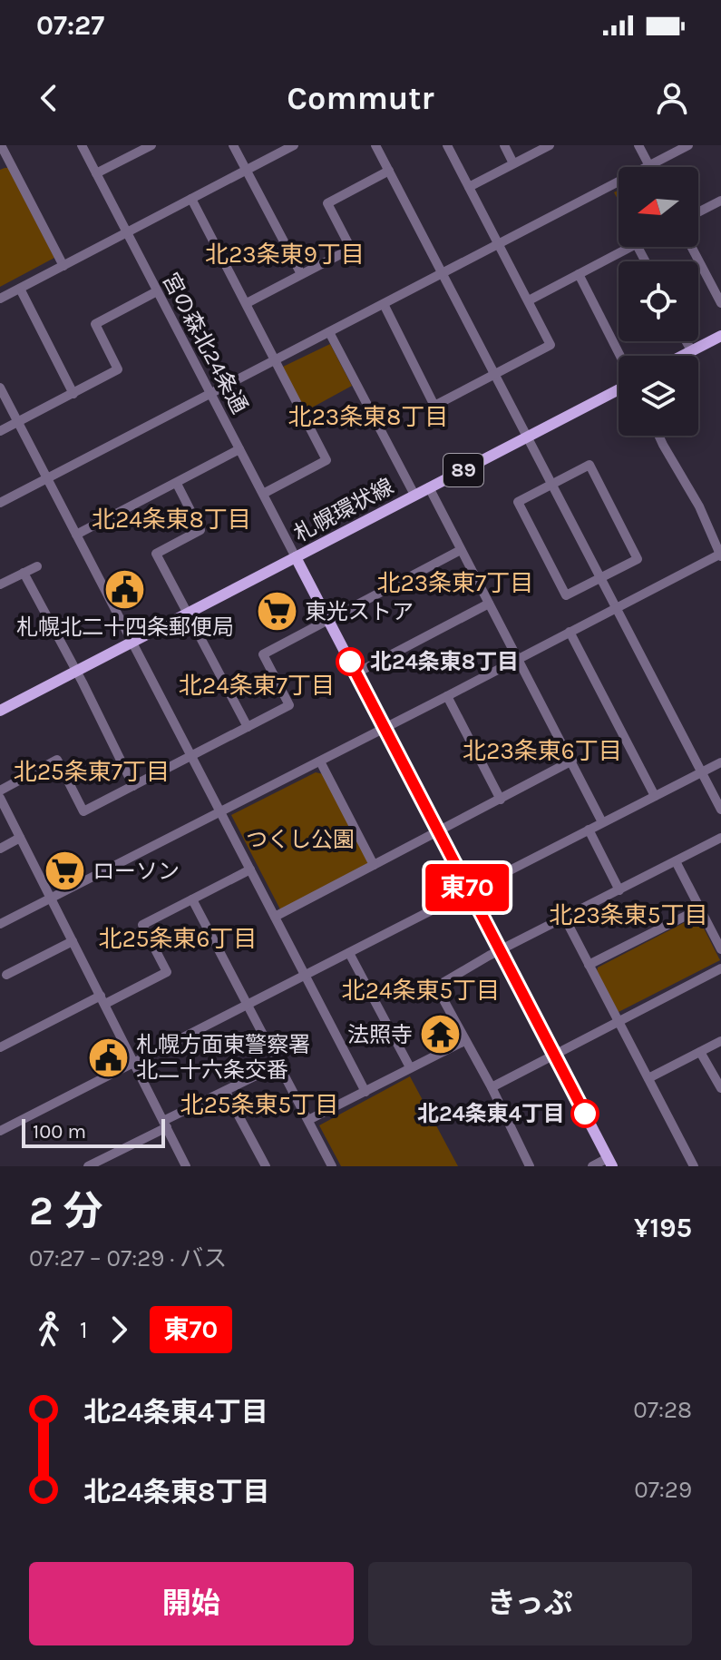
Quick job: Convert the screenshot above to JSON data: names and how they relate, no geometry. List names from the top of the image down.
{
  "streets": {
    "main road": ["89", "札幌環状線"],
    "street": ["宮の森北24条通"]
  },
  "crossings": [
    ["宮の森北24条通", "札幌環状線"]
  ],
  "districts": [
    "北23条東9丁目",
    "北23条東8丁目",
    "北24条東8丁目",
    "北23条東7丁目",
    "北24条東7丁目",
    "北23条東6丁目",
    "北25条東7丁目",
    "北23条東5丁目",
    "北25条東6丁目",
    "北24条東5丁目",
    "北25条東5丁目"
  ],
  "parks": ["つくし公園"],
  "places": {
    "public building": ["札幌北二十四条郵便局", "札幌方面東警察署 北二十六条交番"],
    "supermarket": ["東光ストア", "ローソン"],
    "other": ["北24条東8丁目", "北24条東4丁目"],
    "temple": ["法照寺"]
  },
  "lines": ["bus line 東70"],
  "scale_bar": "100 m",
  "north": "left",
  "page": {
    "status": "07:27",
    "header": "Commutr",
    "on_map": "東70",
    "scale": "100 m",
    "heading": ["2 分", "07:27 – 07:29 · バス", "¥195"],
    "legs": ["1", "東70"],
    "list": [
      {
        "name": "北24条東4丁目",
        "value": "07:28"
      },
      {
        "name": "北24条東8丁目",
        "value": "07:29"
      }
    ],
    "buttons": ["開始", "きっぷ"]
  }
}
